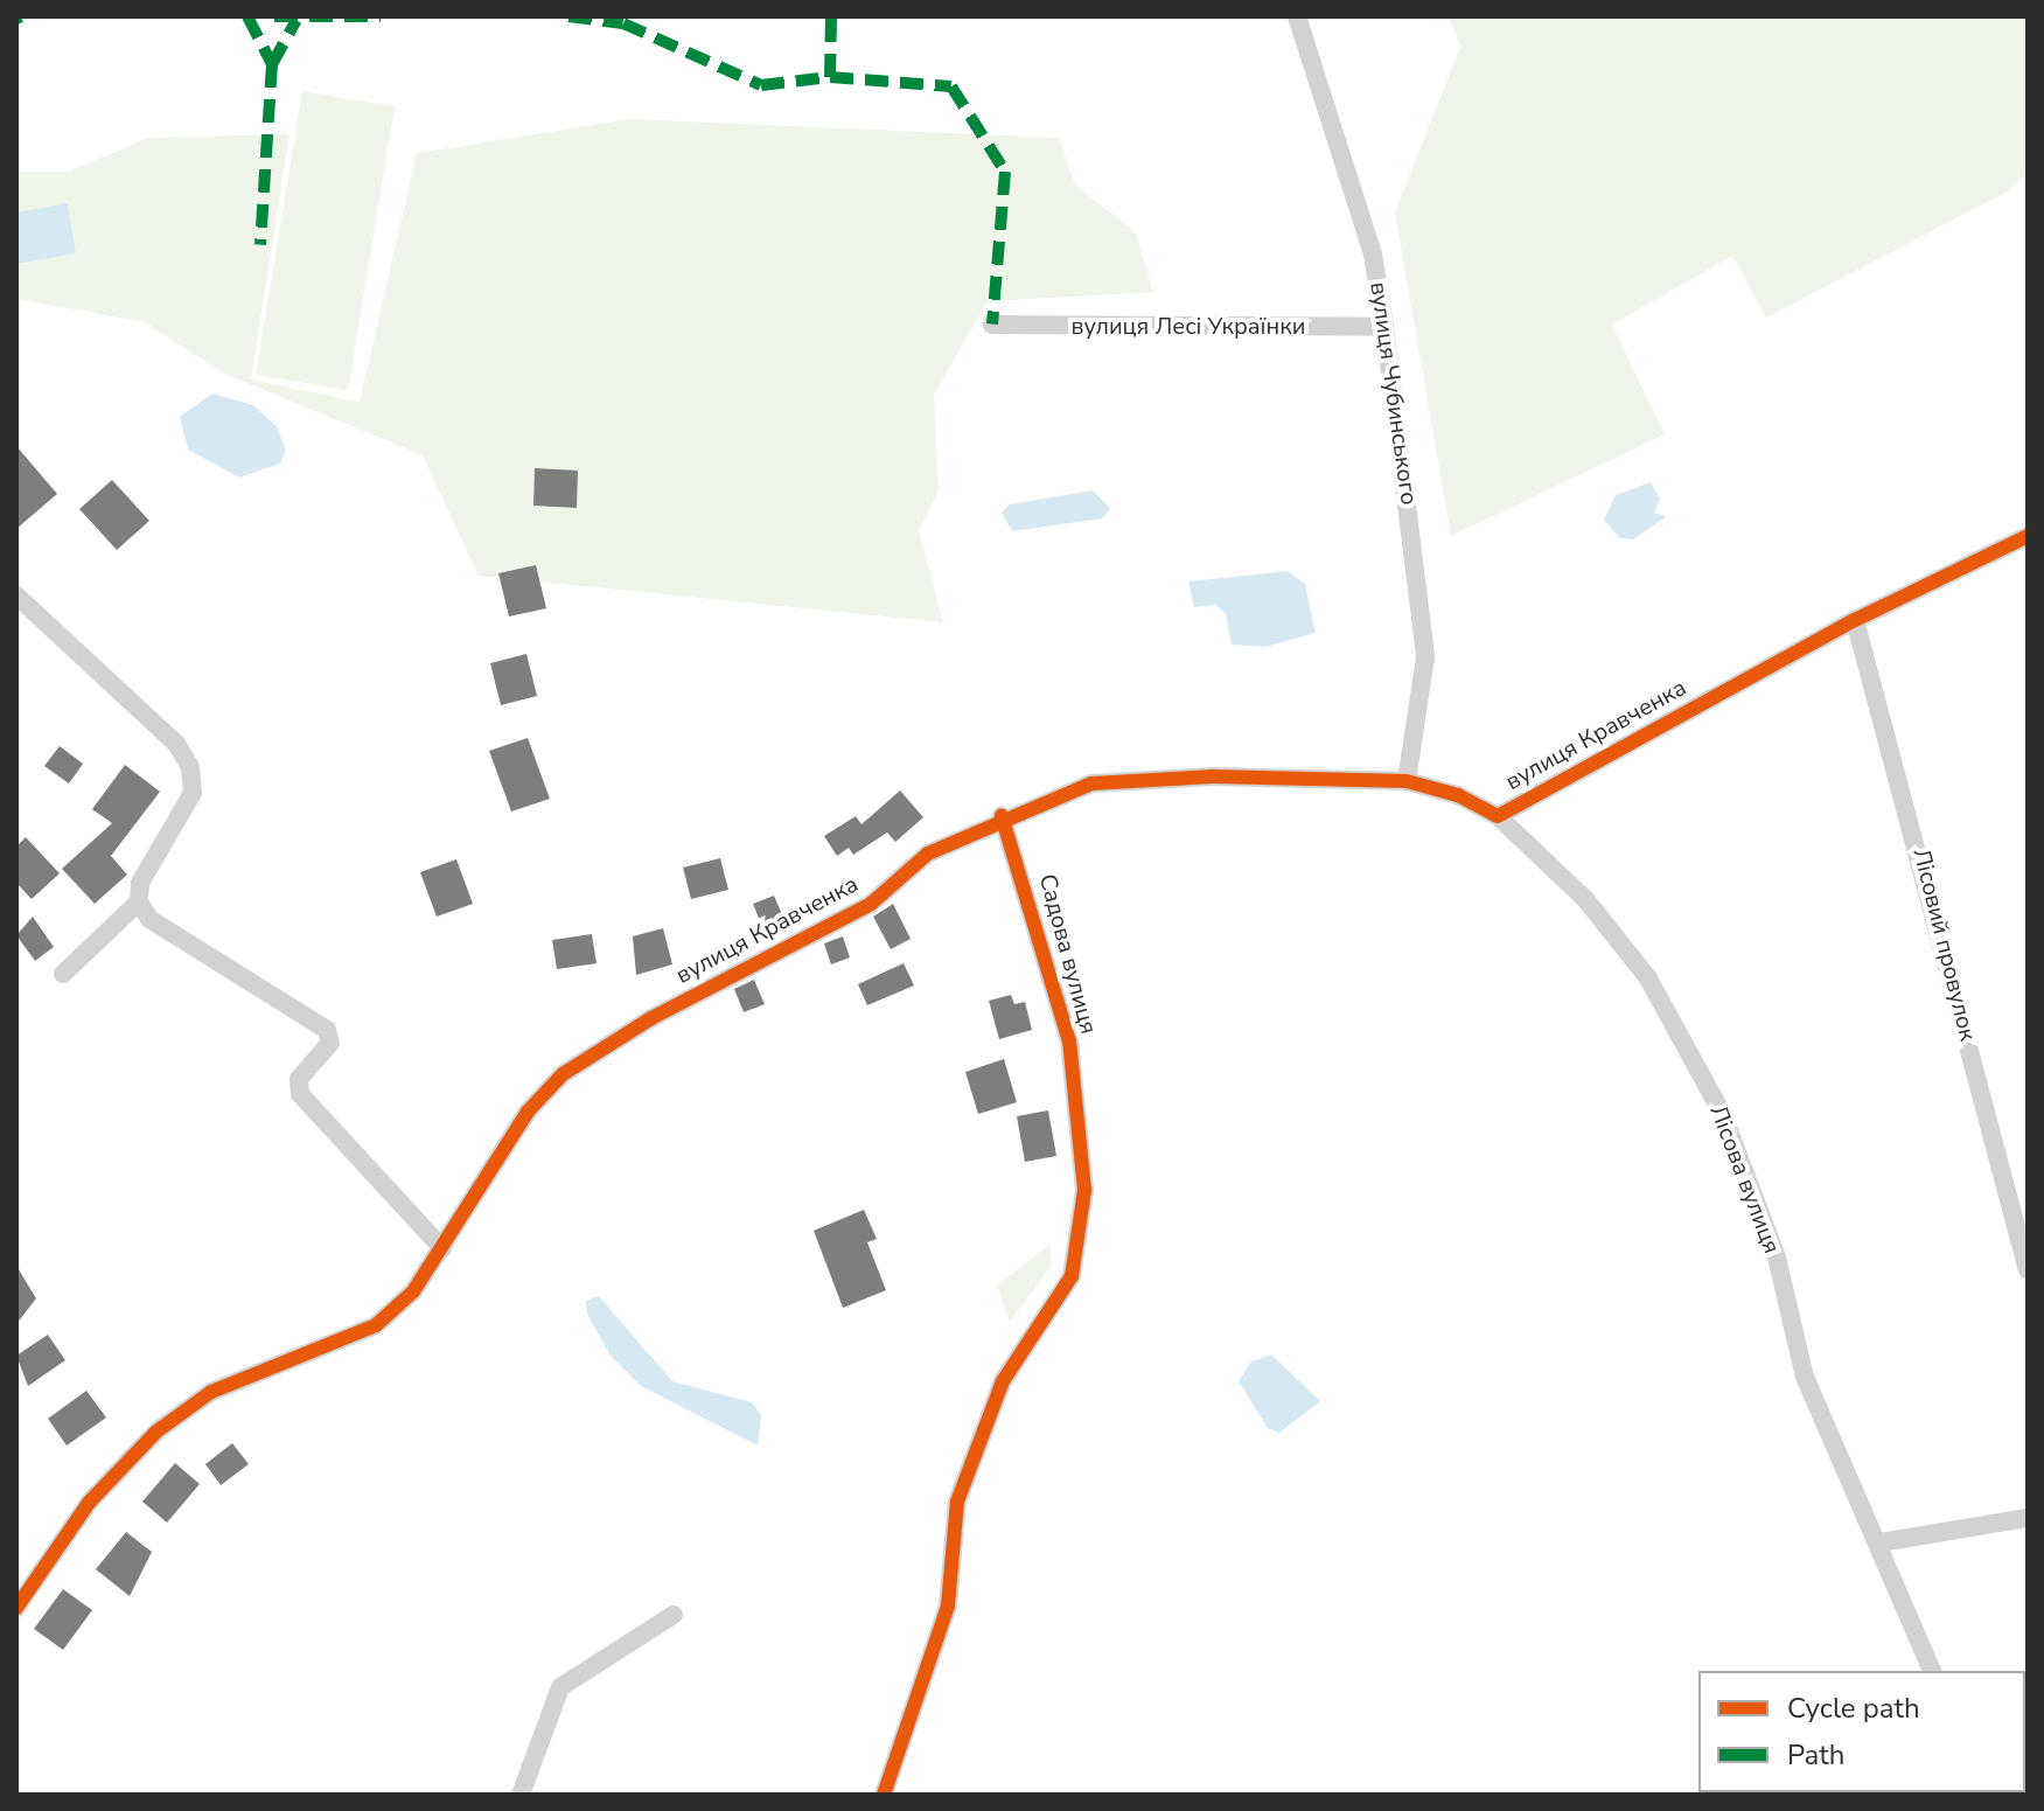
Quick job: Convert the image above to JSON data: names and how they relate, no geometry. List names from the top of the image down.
{
  "streets": {
    "street": [
      "вулиця Лесі Українки",
      "вулиця Чубинського",
      "вулиця Кравченка",
      "Лісовий провулок",
      "Садова вулиця",
      "Лісова вулиця"
    ]
  },
  "crossings": [
    ["вулиця Лесі Українки", "вулиця Чубинського"],
    ["вулиця Чубинського", "вулиця Кравченка"],
    ["вулиця Кравченка", "Лісовий провулок"],
    ["вулиця Кравченка", "Садова вулиця"],
    ["вулиця Кравченка", "Лісова вулиця"]
  ],
  "legend": ["Cycle path", "Path"]
}
